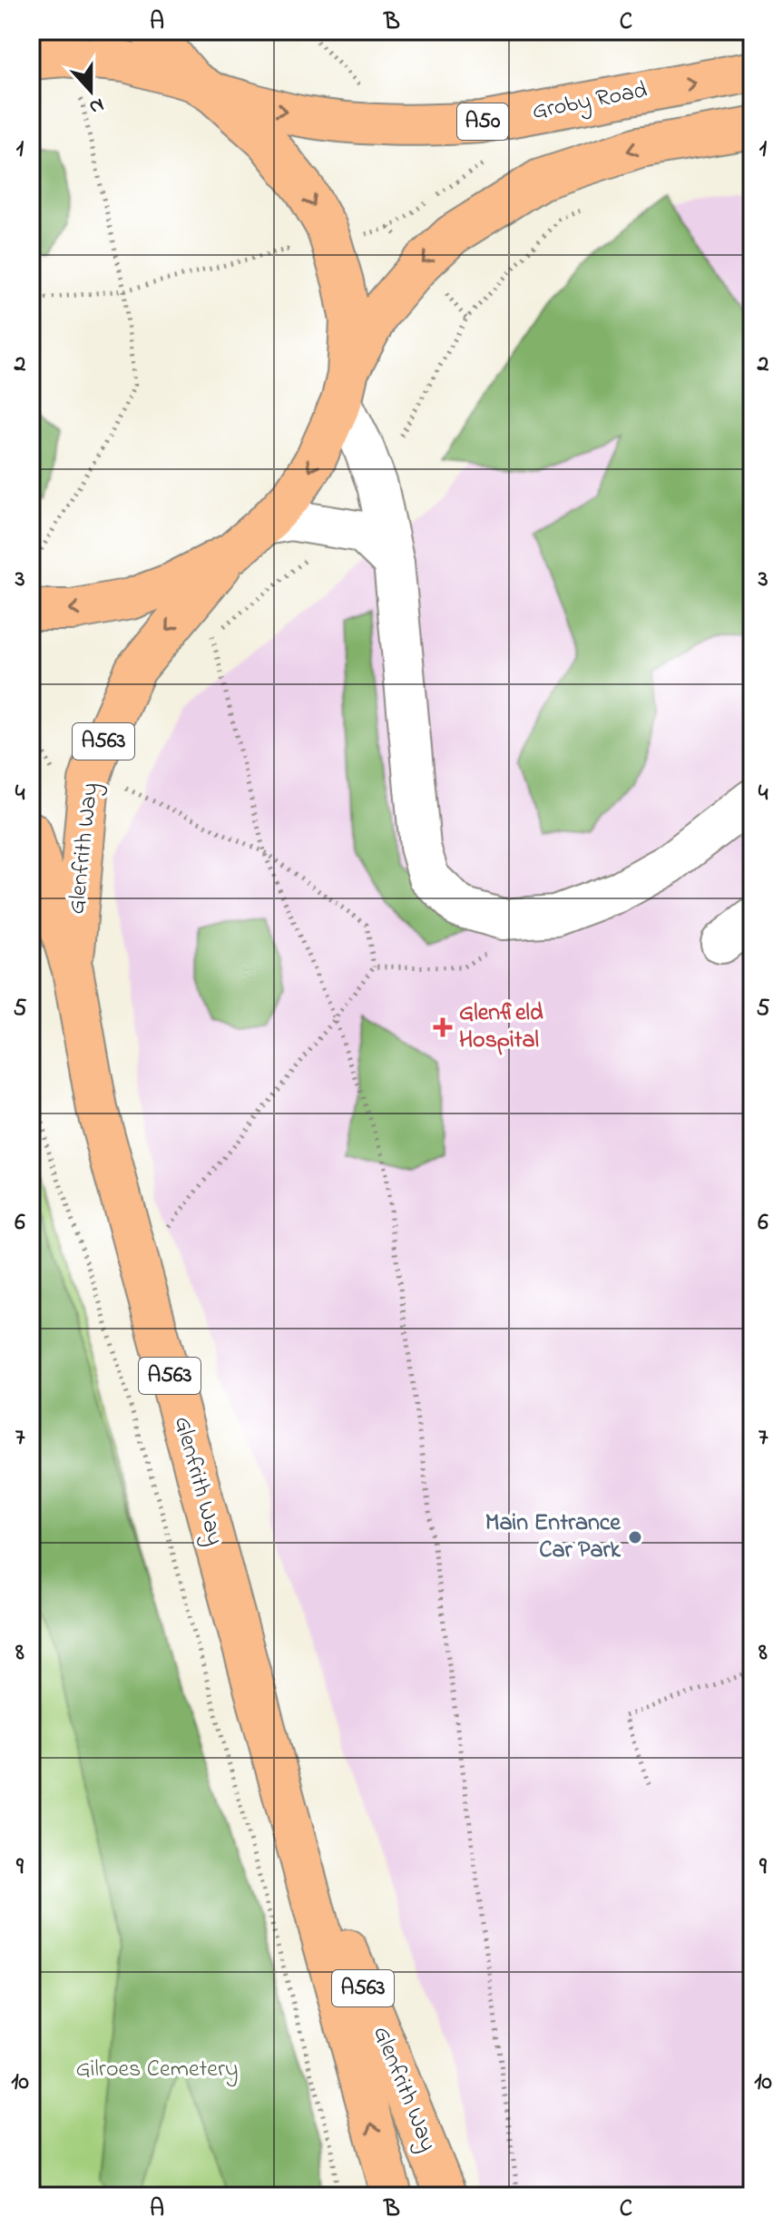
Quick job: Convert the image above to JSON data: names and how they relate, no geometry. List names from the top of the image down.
{
  "streets": {
    "highway": [
      "Groby Road",
      "A50",
      "A563",
      "Glenfrith Way"
    ]
  },
  "crossings": [
    ["Groby Road", "A50"],
    ["A50", "Glenfrith Way"]
  ],
  "one_way": ["Groby Road"],
  "parks": ["Gilroes Cemetery"],
  "places": {
    "health": ["Glenfield Hospital"],
    "other": ["Main Entrance Car Park"]
  },
  "north": "bottom",
  "grid": {
    "columns": ["A", "B", "C"],
    "rows": [
      "1",
      "2",
      "3",
      "4",
      "5",
      "6",
      "7",
      "8",
      "9",
      "10"
    ]
  }
}
